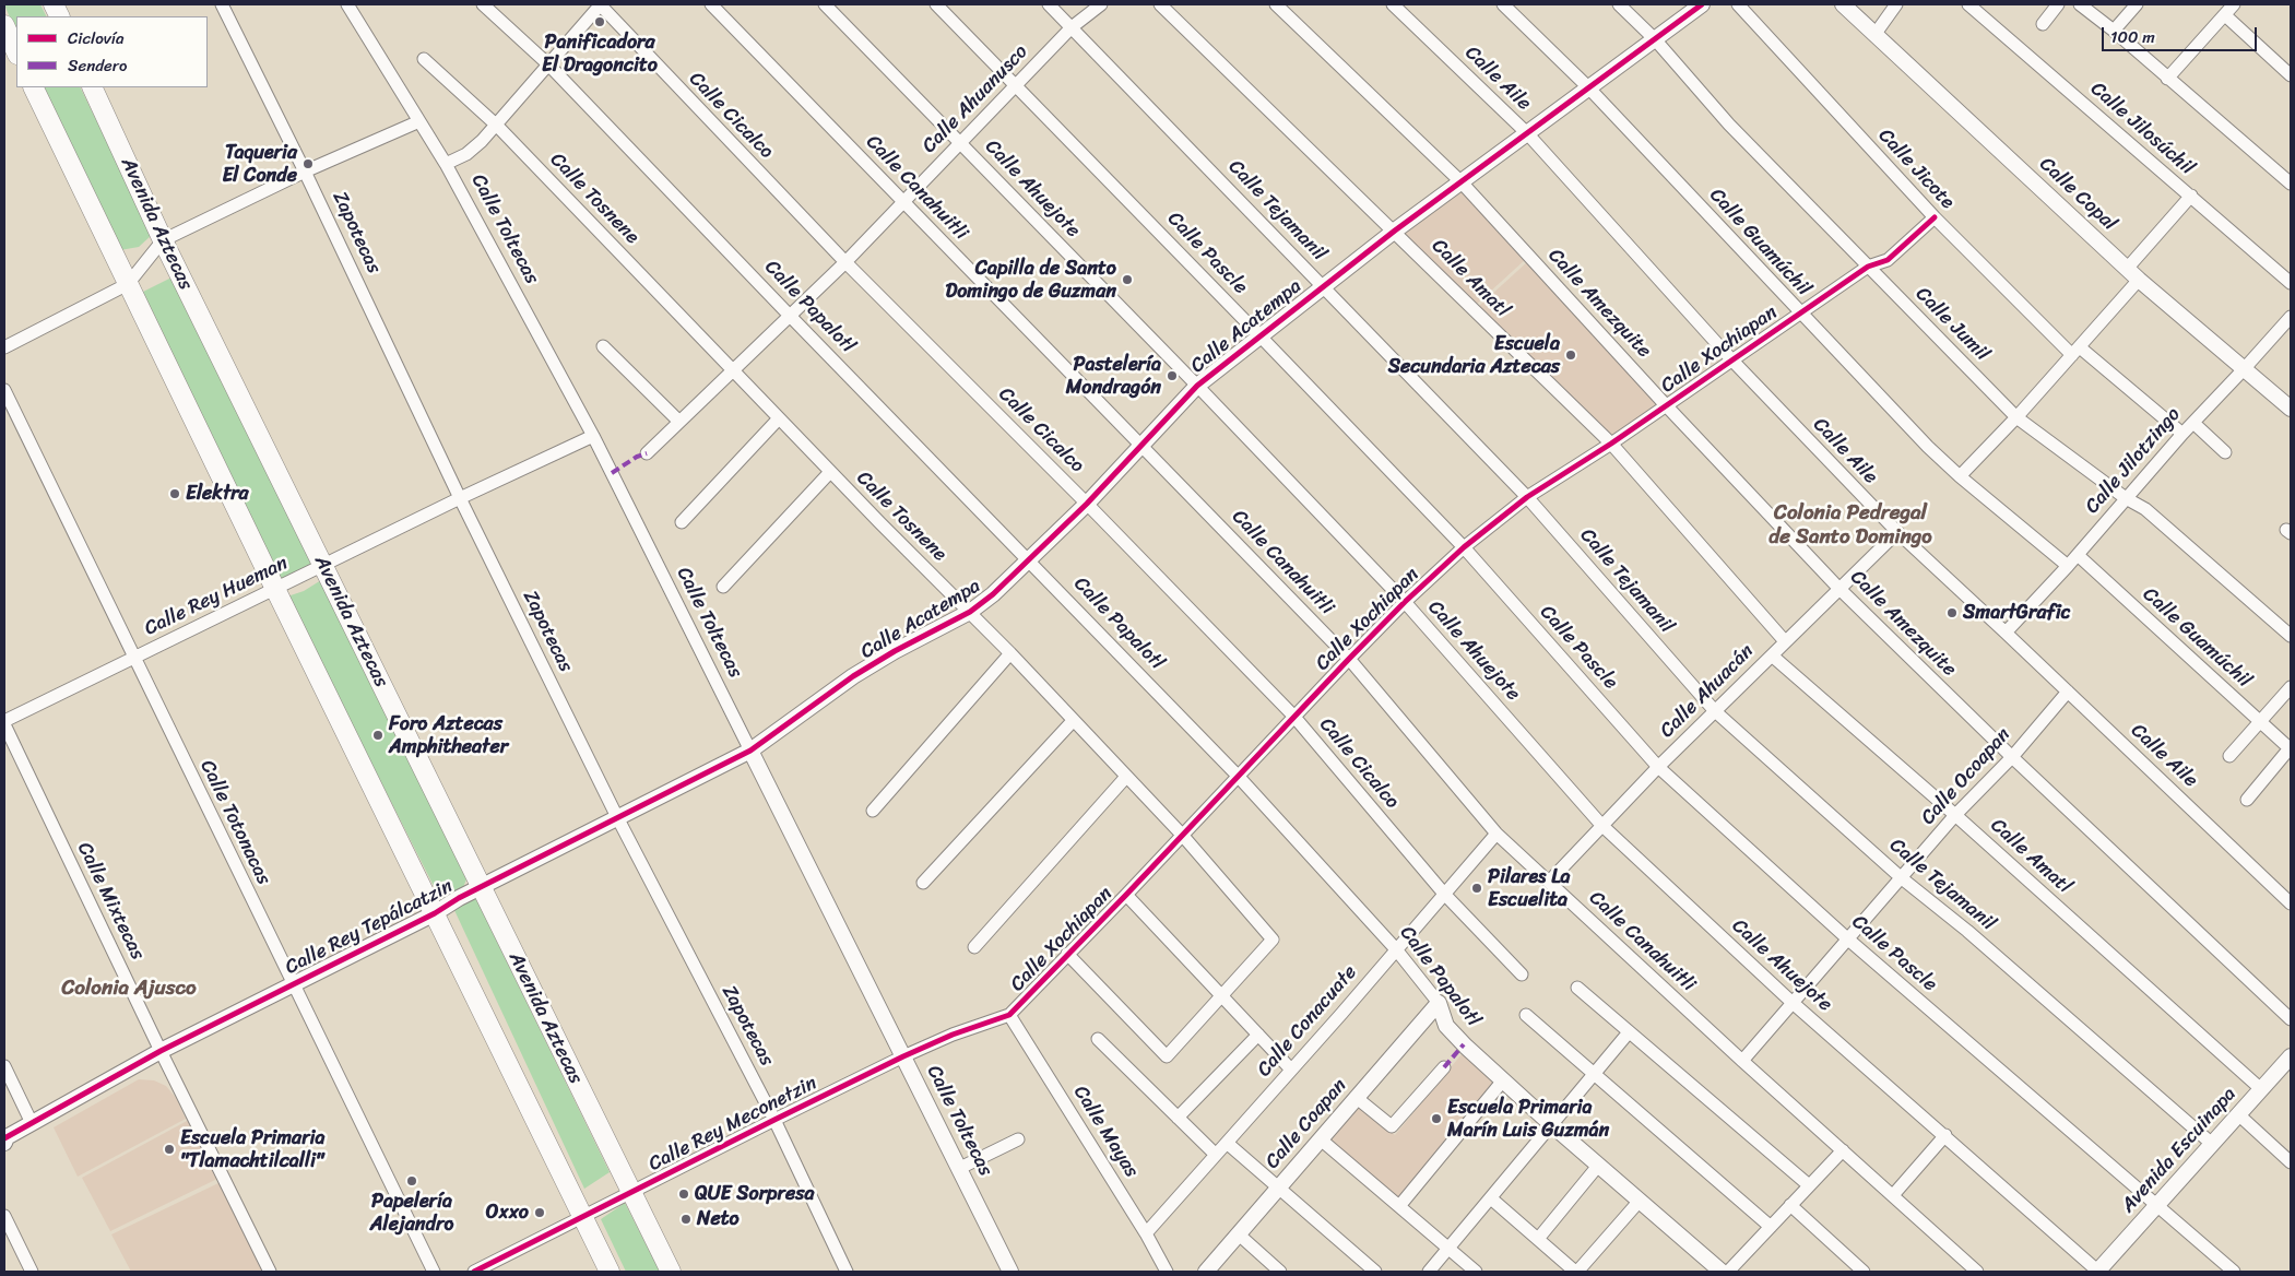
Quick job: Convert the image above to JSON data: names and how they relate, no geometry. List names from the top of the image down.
{
  "streets": {
    "main road": ["Avenida Aztecas"],
    "street": [
      "Calle Aile",
      "Calle Ahuanusco",
      "Calle Cicalco",
      "Calle Jilosúchil",
      "Calle Jicote",
      "Calle Canahuitli",
      "Calle Ahuejote",
      "Calle Copal",
      "Calle Tosnene",
      "Calle Tejamanil",
      "Calle Toltecas",
      "Zapotecas",
      "Calle Guamúchil",
      "Calle Pascle",
      "Calle Amatl",
      "Calle Amezquite",
      "Calle Papalotl",
      "Calle Jumil",
      "Calle Acatempa",
      "Calle Xochiapan",
      "Calle Jilotzingo",
      "Calle Rey Hueman",
      "Calle Ahuacán",
      "Calle Ocoapan",
      "Calle Totonacas",
      "Calle Mixtecas",
      "Calle Rey Tepálcatzin",
      "Calle Conacuate",
      "Calle Rey Meconetzin",
      "Calle Coapan",
      "Calle Mayas",
      "Avenida Escuinapa"
    ]
  },
  "crossings": [
    ["Calle Aile", "Calle Acatempa"],
    ["Calle Aile", "Calle Xochiapan"],
    ["Calle Aile", "Calle Jilotzingo"],
    ["Calle Aile", "Calle Ahuacán"],
    ["Calle Aile", "Calle Ocoapan"],
    ["Calle Ahuanusco", "Calle Cicalco"],
    ["Calle Ahuanusco", "Calle Canahuitli"],
    ["Calle Ahuanusco", "Calle Ahuejote"],
    ["Calle Ahuanusco", "Calle Tosnene"],
    ["Calle Ahuanusco", "Calle Tejamanil"],
    ["Calle Ahuanusco", "Calle Pascle"],
    ["Calle Ahuanusco", "Calle Papalotl"],
    ["Calle Cicalco", "Calle Acatempa"],
    ["Calle Cicalco", "Calle Xochiapan"],
    ["Calle Cicalco", "Calle Conacuate"],
    ["Calle Jicote", "Calle Xochiapan"],
    ["Calle Jicote", "Calle Jilotzingo"],
    ["Calle Canahuitli", "Calle Acatempa"],
    ["Calle Canahuitli", "Calle Xochiapan"],
    ["Calle Canahuitli", "Calle Ahuacán"],
    ["Calle Canahuitli", "Calle Ocoapan"],
    ["Calle Canahuitli", "Calle Conacuate"],
    ["Calle Ahuejote", "Calle Acatempa"],
    ["Calle Ahuejote", "Calle Xochiapan"],
    ["Calle Ahuejote", "Calle Ahuacán"],
    ["Calle Ahuejote", "Calle Ocoapan"],
    ["Calle Ahuejote", "Avenida Escuinapa"],
    ["Calle Copal", "Calle Jilotzingo"],
    ["Calle Tosnene", "Calle Acatempa"],
    ["Calle Tosnene", "Calle Xochiapan"],
    ["Calle Tejamanil", "Calle Acatempa"],
    ["Calle Tejamanil", "Calle Xochiapan"],
    ["Calle Tejamanil", "Calle Ahuacán"],
    ["Calle Tejamanil", "Calle Ocoapan"],
    ["Calle Tejamanil", "Avenida Escuinapa"],
    ["Avenida Aztecas", "Calle Rey Hueman"],
    ["Avenida Aztecas", "Calle Rey Tepálcatzin"],
    ["Avenida Aztecas", "Calle Rey Meconetzin"],
    ["Calle Toltecas", "Calle Acatempa"],
    ["Calle Toltecas", "Calle Rey Hueman"],
    ["Calle Toltecas", "Calle Rey Tepálcatzin"],
    ["Calle Toltecas", "Calle Rey Meconetzin"],
    ["Zapotecas", "Calle Rey Hueman"],
    ["Zapotecas", "Calle Rey Tepálcatzin"],
    ["Zapotecas", "Calle Rey Meconetzin"],
    ["Calle Guamúchil", "Calle Acatempa"],
    ["Calle Guamúchil", "Calle Xochiapan"],
    ["Calle Guamúchil", "Calle Jilotzingo"],
    ["Calle Pascle", "Calle Acatempa"],
    ["Calle Pascle", "Calle Xochiapan"],
    ["Calle Pascle", "Calle Ahuacán"],
    ["Calle Pascle", "Calle Ocoapan"],
    ["Calle Pascle", "Avenida Escuinapa"],
    ["Calle Amatl", "Calle Acatempa"],
    ["Calle Amatl", "Calle Xochiapan"],
    ["Calle Amatl", "Calle Ahuacán"],
    ["Calle Amatl", "Calle Ocoapan"],
    ["Calle Amatl", "Avenida Escuinapa"],
    ["Calle Amezquite", "Calle Acatempa"],
    ["Calle Amezquite", "Calle Xochiapan"],
    ["Calle Amezquite", "Calle Ahuacán"],
    ["Calle Amezquite", "Calle Ocoapan"],
    ["Calle Papalotl", "Calle Acatempa"],
    ["Calle Papalotl", "Calle Xochiapan"],
    ["Calle Papalotl", "Calle Conacuate"],
    ["Calle Papalotl", "Calle Coapan"],
    ["Calle Jumil", "Calle Acatempa"],
    ["Calle Jumil", "Calle Xochiapan"],
    ["Calle Jumil", "Calle Jilotzingo"],
    ["Calle Acatempa", "Calle Rey Tepálcatzin"],
    ["Calle Xochiapan", "Calle Rey Meconetzin"],
    ["Calle Xochiapan", "Calle Mayas"],
    ["Calle Rey Hueman", "Calle Totonacas"],
    ["Calle Rey Hueman", "Calle Mixtecas"],
    ["Calle Totonacas", "Calle Rey Tepálcatzin"],
    ["Calle Mixtecas", "Calle Rey Tepálcatzin"],
    ["Calle Conacuate", "Calle Mayas"],
    ["Calle Rey Meconetzin", "Calle Mayas"]
  ],
  "districts": ["Colonia Pedregal de Santo Domingo", "Colonia Ajusco"],
  "places": [
    "Panificadora El Dragoncito",
    "Taqueria El Conde",
    "Capilla de Santo Domingo de Guzman",
    "Escuela Secundaria Aztecas",
    "Pastelería Mondragón",
    "Elektra",
    "SmartGrafic",
    "Foro Aztecas Amphitheater",
    "Pilares La Escuelita",
    "Escuela Primaria Marín Luis Guzmán",
    "Escuela Primaria \"Tlamachtilcalli\"",
    "Papelería Alejandro",
    "QUE Sorpresa",
    "Oxxo",
    "Neto"
  ],
  "legend": ["Ciclovía", "Sendero"],
  "scale_bar": "100 m"
}
